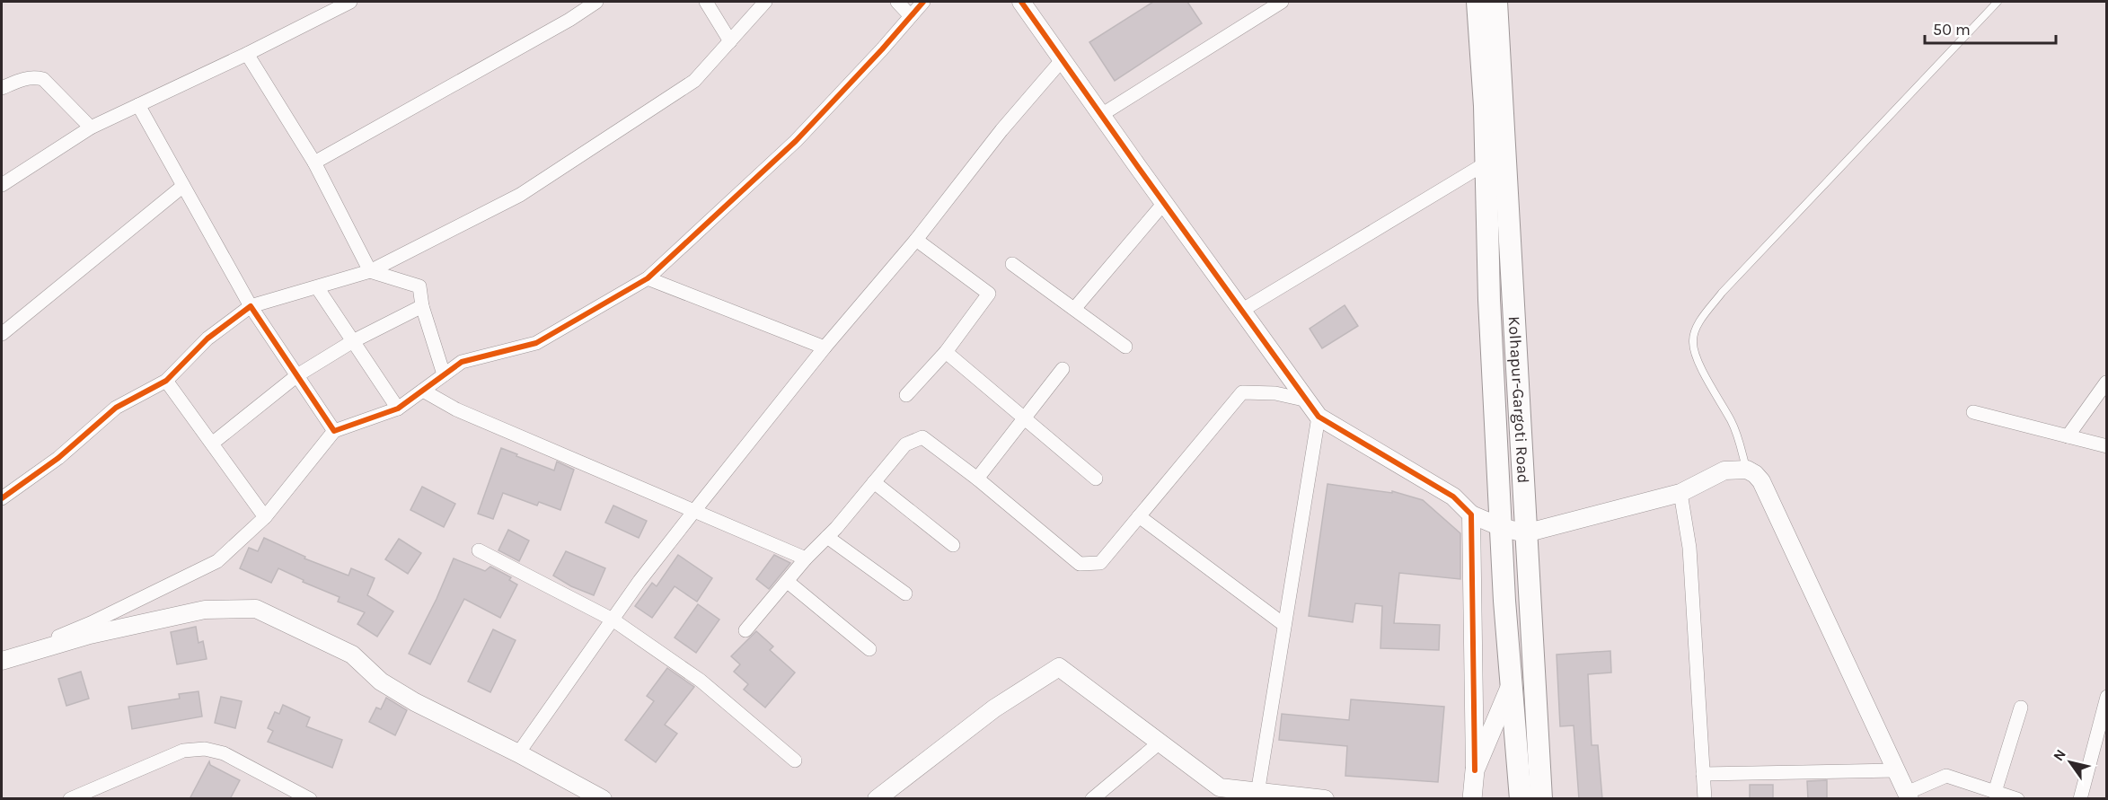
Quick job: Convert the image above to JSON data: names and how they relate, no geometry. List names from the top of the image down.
{
  "streets": {
    "main road": ["Kolhapur-Gargoti Road"]
  },
  "scale_bar": "50 m",
  "north": "top left"
}
